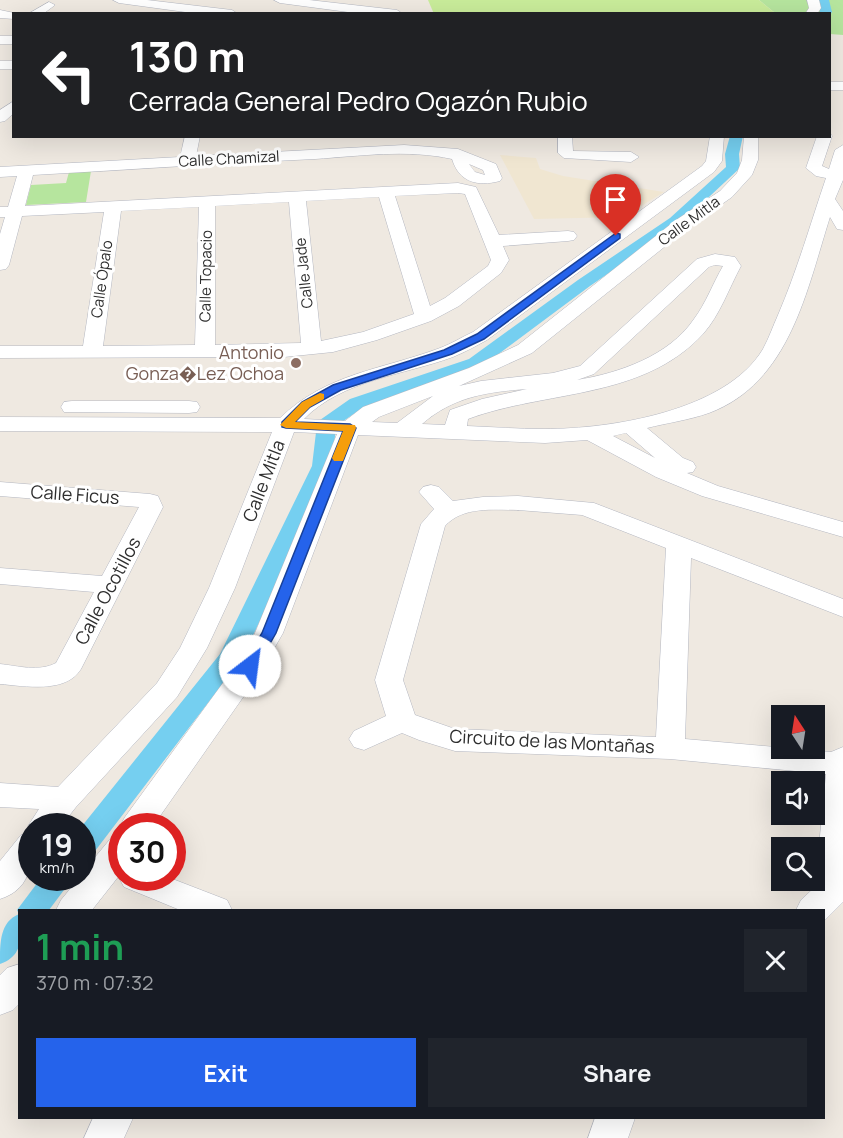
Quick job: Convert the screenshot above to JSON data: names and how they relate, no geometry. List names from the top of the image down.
{
  "streets": {
    "street": [
      "Calle Chamizal",
      "Calle Mitla",
      "Calle Jade",
      "Calle Topacio",
      "Calle Ópalo",
      "Calle Ficus",
      "Calle Ocotillos",
      "Circuito de las Montañas"
    ]
  },
  "crossings": [
    ["Calle Ficus", "Calle Ocotillos"]
  ],
  "places": ["Antonio Gonza�Lez Ochoa"],
  "north": "top",
  "page": {
    "turn": ["130 m", "Cerrada General Pedro Ogazón Rubio"],
    "speed": "19 km/h",
    "limit": "30",
    "heading": ["1 min", "370 m · 07:32"],
    "buttons": ["Exit", "Share"]
  }
}
